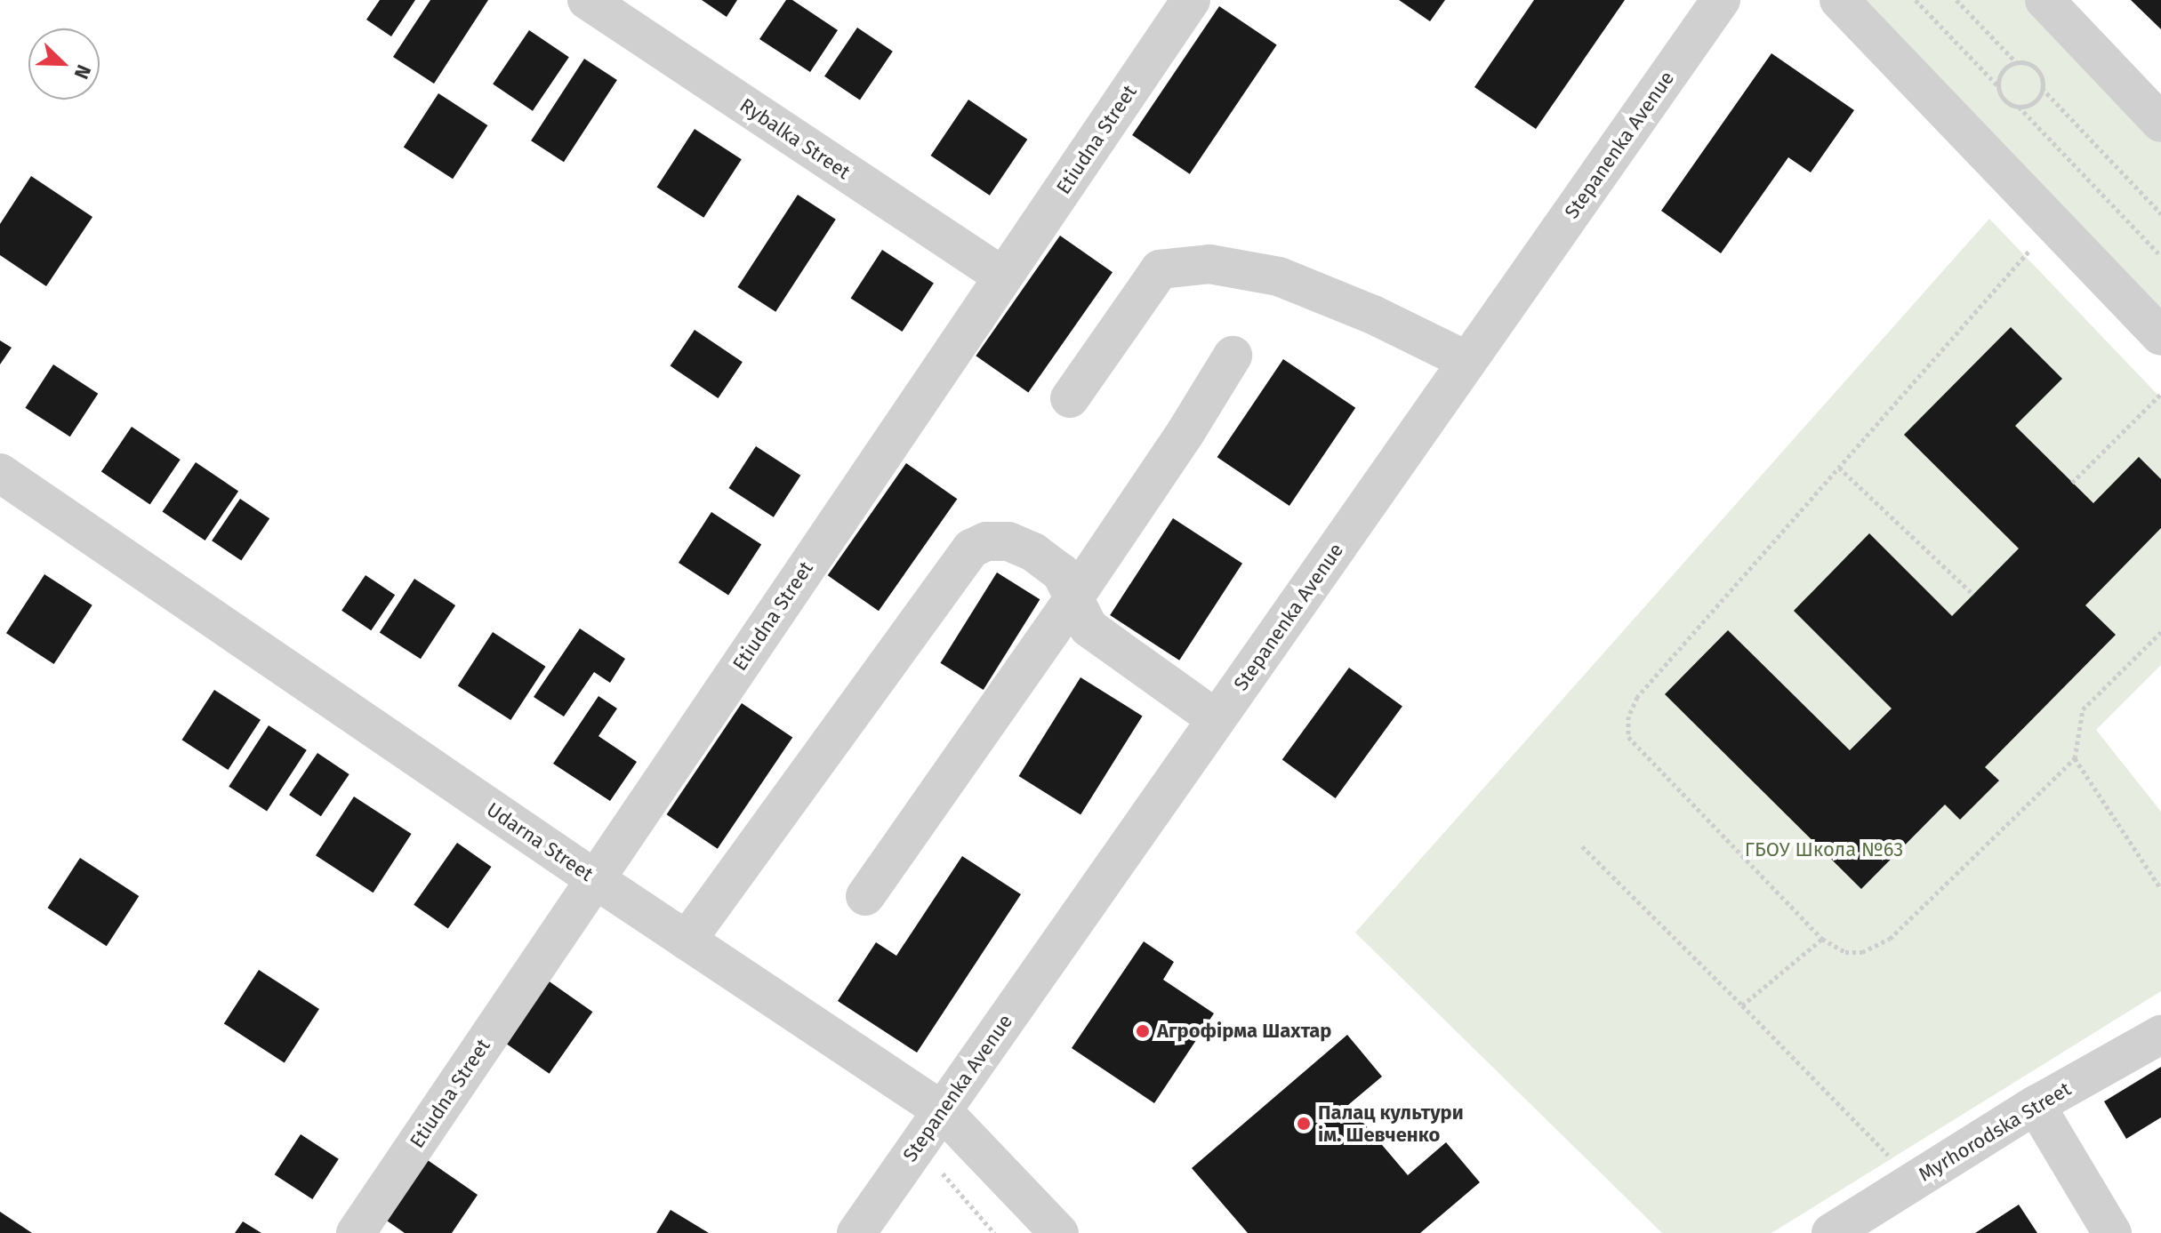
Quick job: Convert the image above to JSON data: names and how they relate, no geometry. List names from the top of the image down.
{
  "streets": {
    "street": [
      "Rybalka Street",
      "Etiudna Street",
      "Stepanenka Avenue",
      "Udarna Street",
      "Myrhorodska Street"
    ]
  },
  "crossings": [
    ["Rybalka Street", "Etiudna Street"],
    ["Etiudna Street", "Udarna Street"],
    ["Stepanenka Avenue", "Udarna Street"]
  ],
  "parks": ["ГБОУ Школа №63"],
  "places": ["Агрофірма Шахтар", "Палац культури ім. Шевченко"],
  "north": "bottom right"
}
